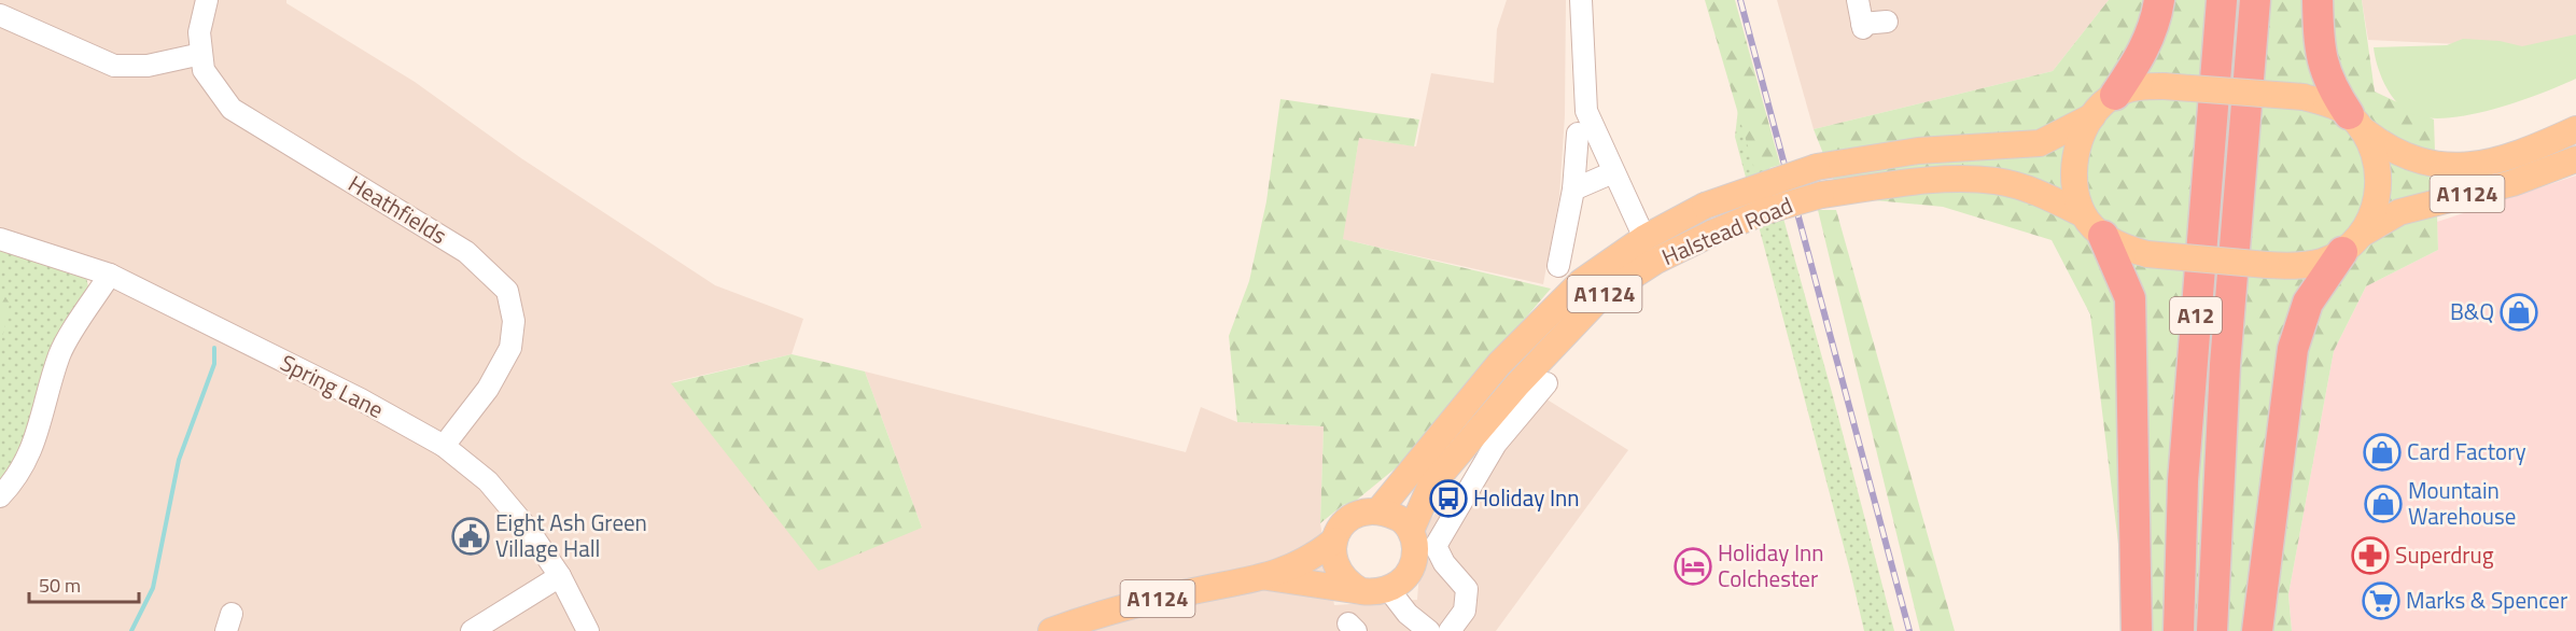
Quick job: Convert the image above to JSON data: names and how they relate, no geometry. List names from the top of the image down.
{
  "streets": {
    "highway": ["A12"],
    "main road": ["A1124", "Halstead Road"],
    "street": ["Heathfields", "Spring Lane"]
  },
  "crossings": [
    ["A1124", "Halstead Road"],
    ["Heathfields", "Spring Lane"]
  ],
  "places": {
    "shop": ["B&Q", "Card Factory", "Mountain Warehouse"],
    "bus stop": ["Holiday Inn"],
    "public building": ["Eight Ash Green Village Hall"],
    "pharmacy": ["Superdrug"],
    "hotel": ["Holiday Inn Colchester"],
    "supermarket": ["Marks & Spencer"]
  },
  "scale_bar": "50 m"
}
